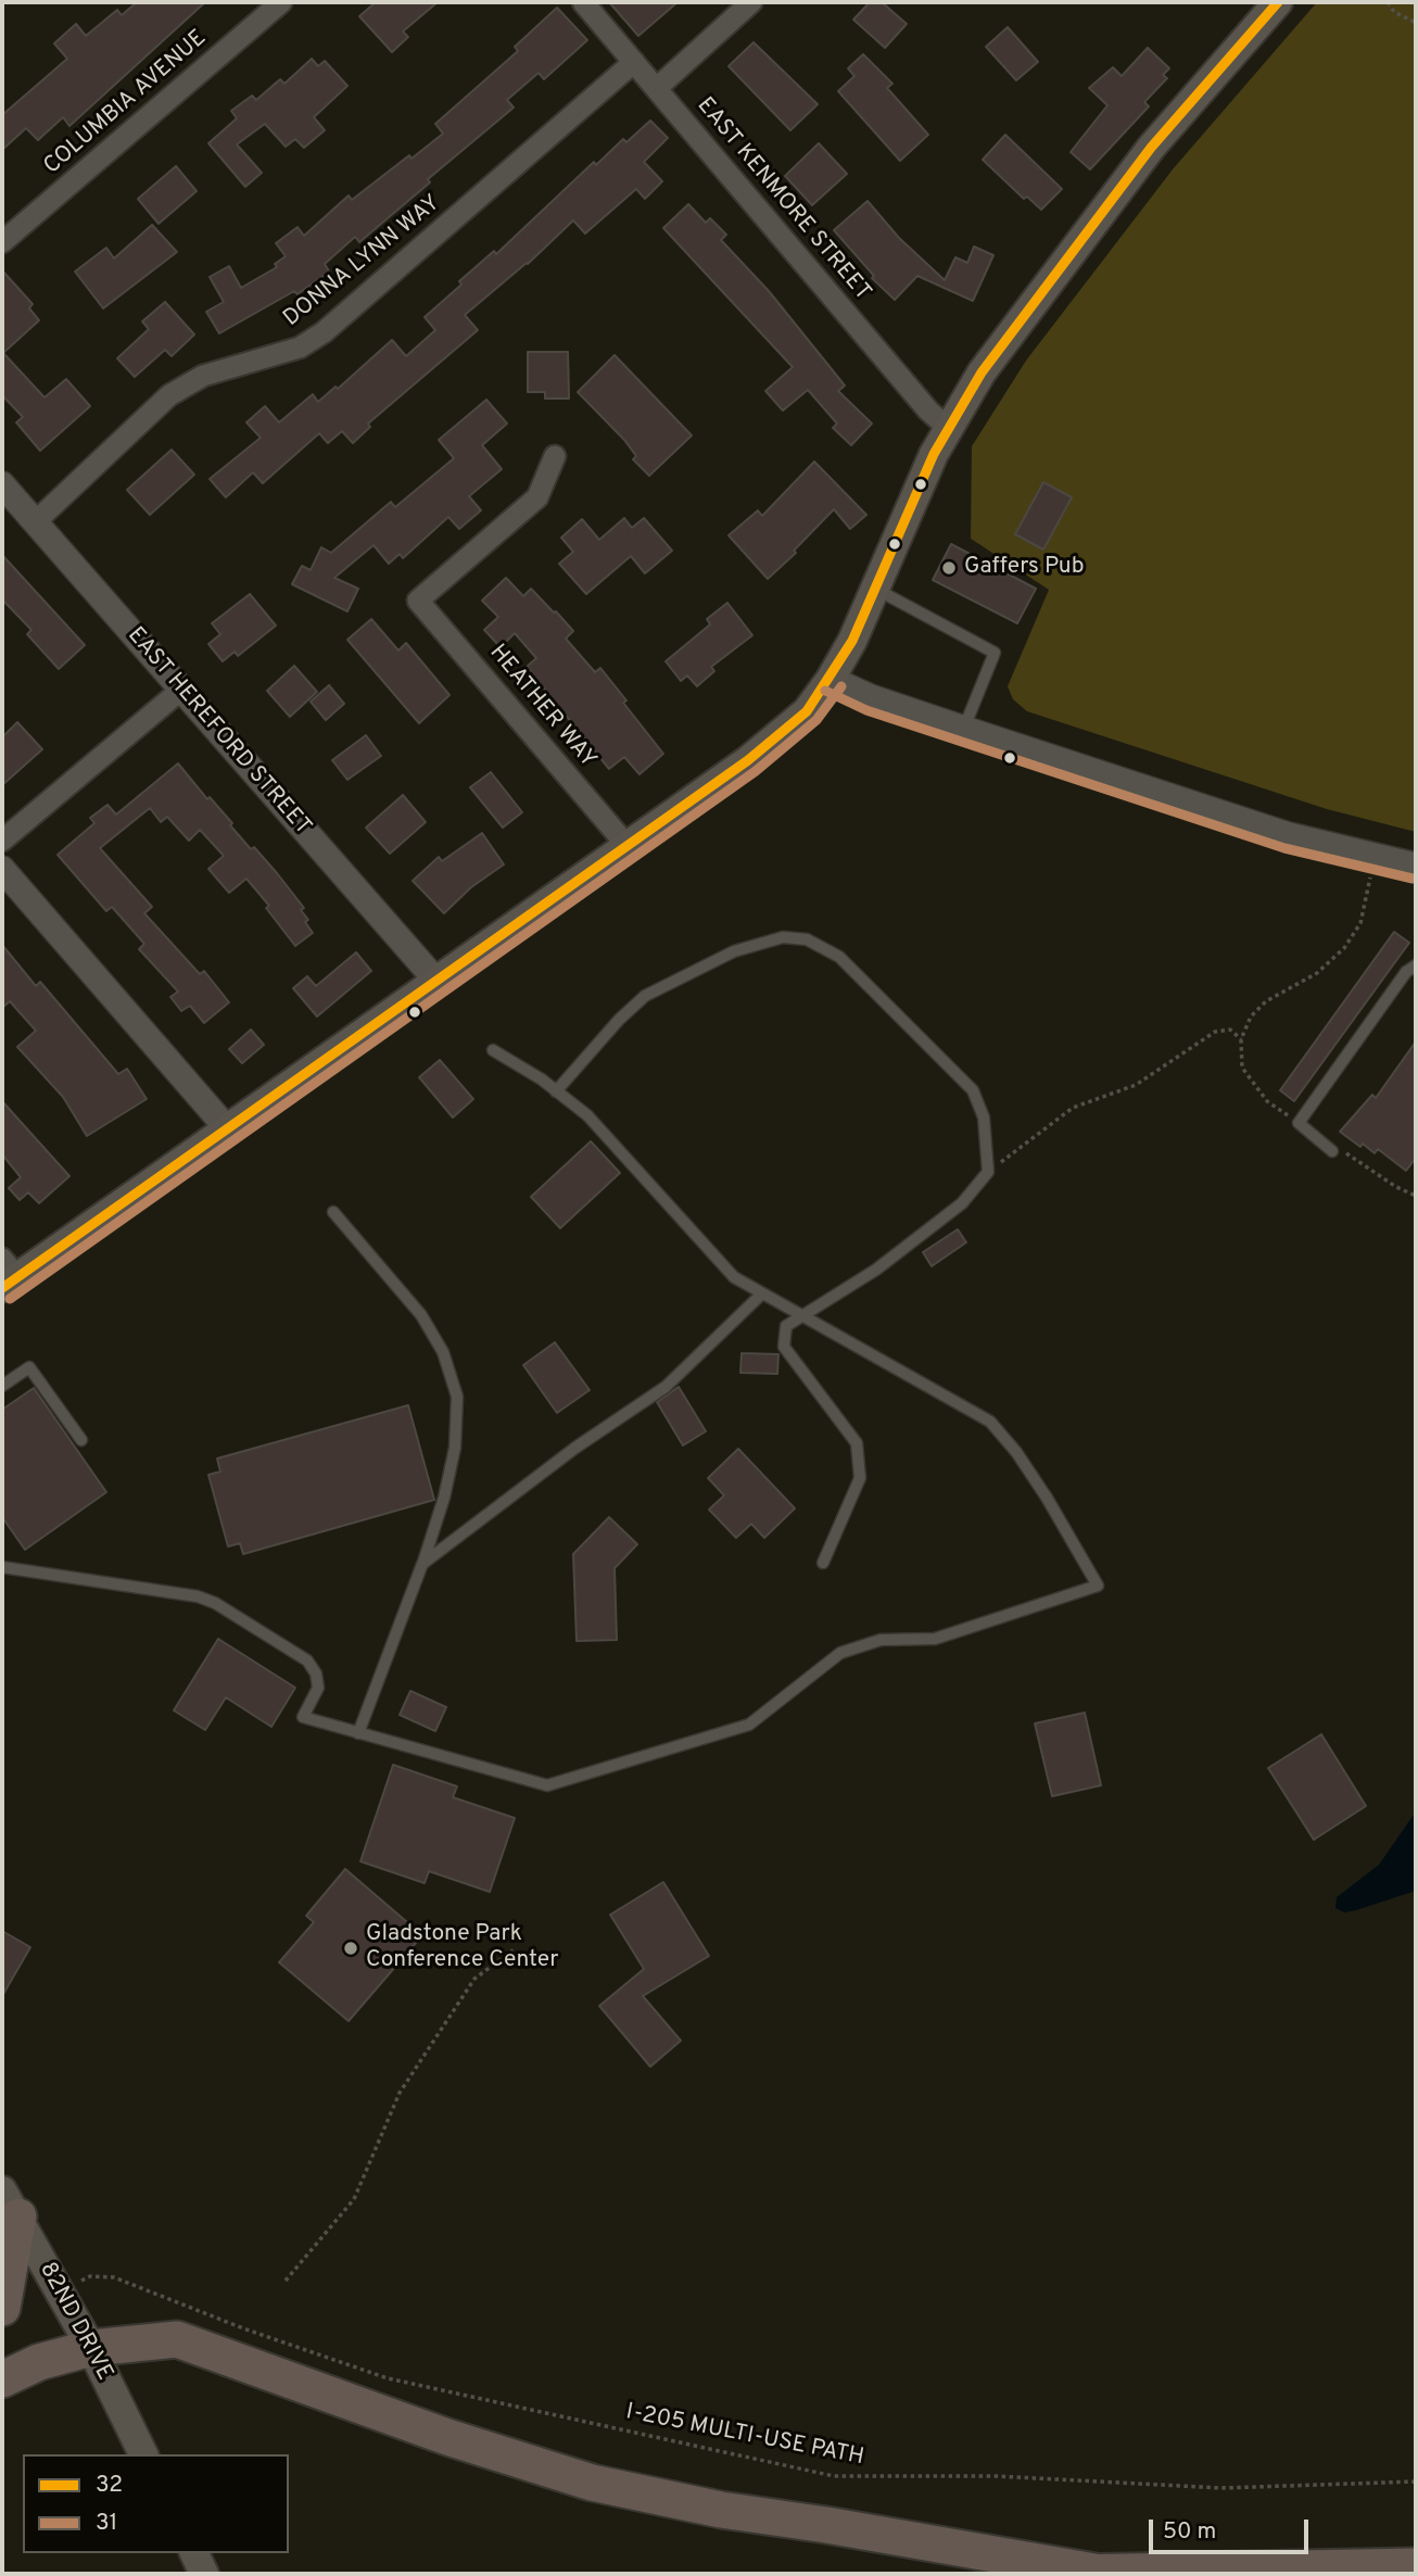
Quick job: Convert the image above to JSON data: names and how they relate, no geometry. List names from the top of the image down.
{
  "streets": {
    "main road": ["82ND DRIVE"],
    "street": [
      "COLUMBIA AVENUE",
      "EAST KENMORE STREET",
      "DONNA LYNN WAY",
      "HEATHER WAY",
      "EAST HEREFORD STREET"
    ],
    "path": ["I-205 MULTI-USE PATH"]
  },
  "crossings": [
    ["EAST KENMORE STREET", "DONNA LYNN WAY"],
    ["DONNA LYNN WAY", "EAST HEREFORD STREET"]
  ],
  "places": ["Gaffers Pub", "Gladstone Park Conference Center"],
  "lines": ["transit line 32", "transit line 31"],
  "legend": ["32", "31"],
  "scale_bar": "50 m"
}
